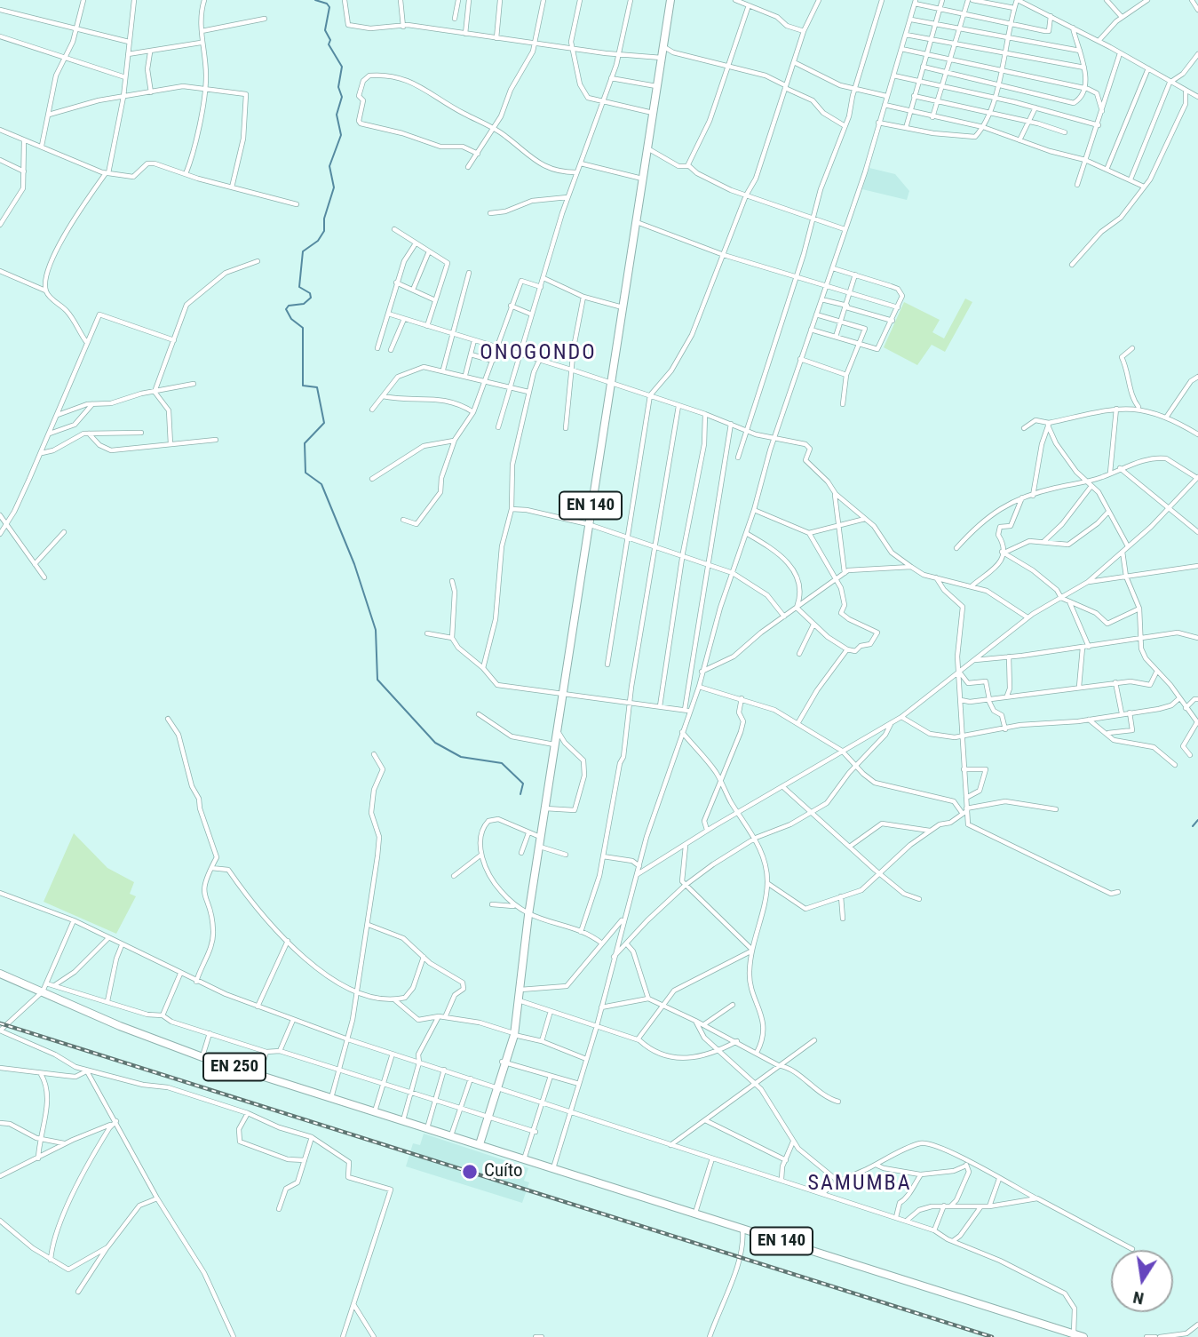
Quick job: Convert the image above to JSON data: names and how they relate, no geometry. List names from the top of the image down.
{
  "streets": {
    "main road": ["EN 140", "EN 250"]
  },
  "crossings": [
    ["EN 140", "EN 250"]
  ],
  "districts": ["ONOGONDO", "SAMUMBA"],
  "places": ["Cuíto"],
  "north": "bottom"
}
